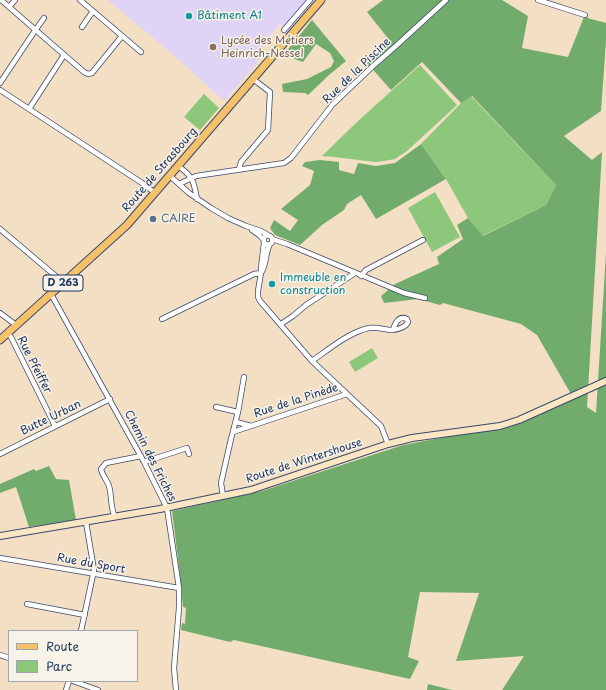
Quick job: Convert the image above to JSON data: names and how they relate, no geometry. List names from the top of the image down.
{
  "streets": {
    "main road": ["Route de Strasbourg", "D 263"],
    "street": [
      "Rue de la Piscine",
      "Rue Pfeiffer",
      "Rue de la Pinède",
      "Butte Urban",
      "Chemin des Friches",
      "Route de Wintershouse",
      "Rue du Sport"
    ]
  },
  "crossings": [
    ["Route de Strasbourg", "Rue Pfeiffer"],
    ["Route de Strasbourg", "Chemin des Friches"],
    ["Rue Pfeiffer", "Butte Urban"],
    ["Butte Urban", "Chemin des Friches"],
    ["Chemin des Friches", "Route de Wintershouse"],
    ["Chemin des Friches", "Rue du Sport"]
  ],
  "places": [
    "Bâtiment A1",
    "Lycée des Métiers Heinrich-Nessel",
    "CAIRE",
    "Immeuble en construction"
  ],
  "legend": ["Route", "Parc"]
}
